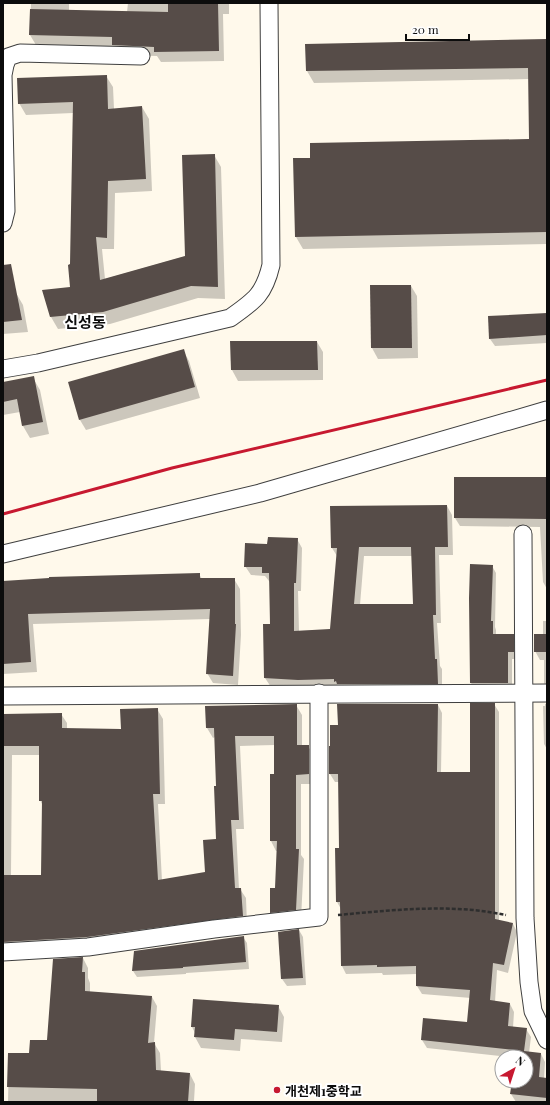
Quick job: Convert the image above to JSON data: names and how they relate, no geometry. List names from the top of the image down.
{
  "districts": ["신성동"],
  "places": ["개천제1중학교"],
  "scale_bar": "20 m",
  "north": "top right"
}
